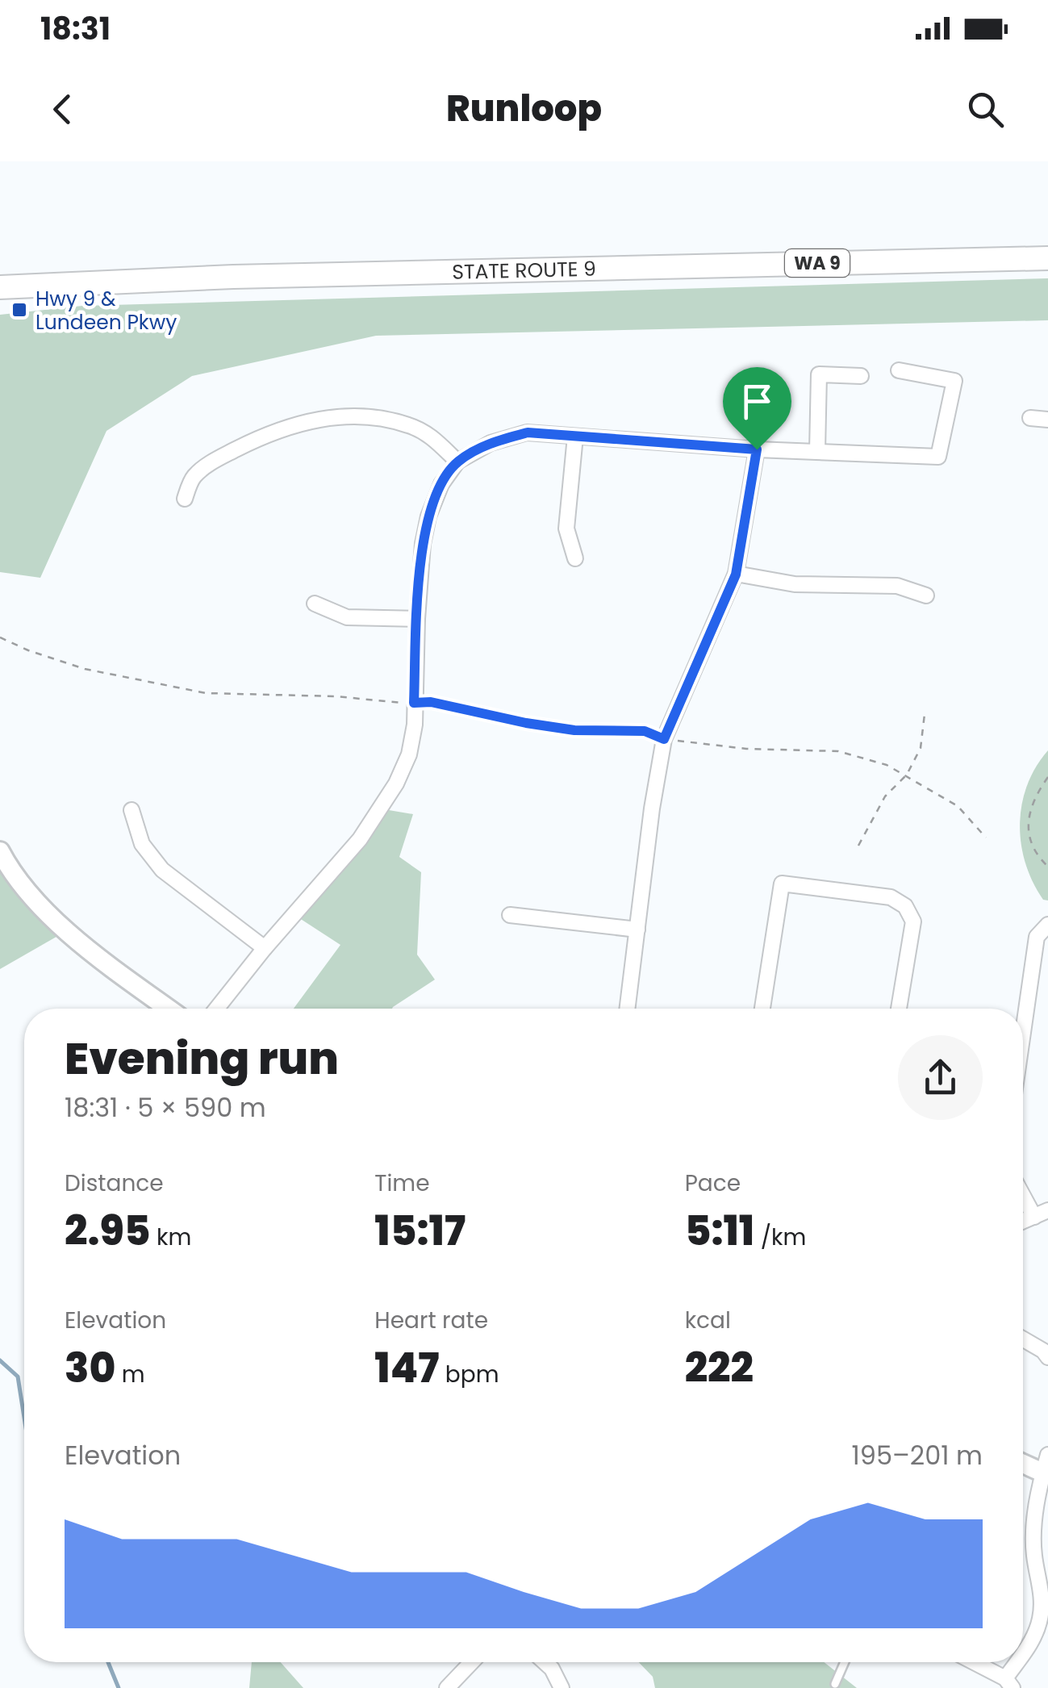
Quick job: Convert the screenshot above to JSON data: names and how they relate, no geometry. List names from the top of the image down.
{
  "streets": {
    "main road": ["WA 9", "STATE ROUTE 9"]
  },
  "places": {
    "transit": ["Hwy 9 & Lundeen Pkwy"]
  },
  "page": {
    "status": "18:31",
    "header": "Runloop",
    "heading": ["Evening run", "18:31 · 5 × 590 m"],
    "stats": [
      ["Distance", "2.95 km"],
      ["Time", "15:17"],
      ["Pace", "5:11 /km"],
      ["Elevation", "30 m"],
      ["Heart rate", "147 bpm"],
      ["kcal", "222"]
    ],
    "chart": ["Elevation", "195–201 m"]
  }
}
